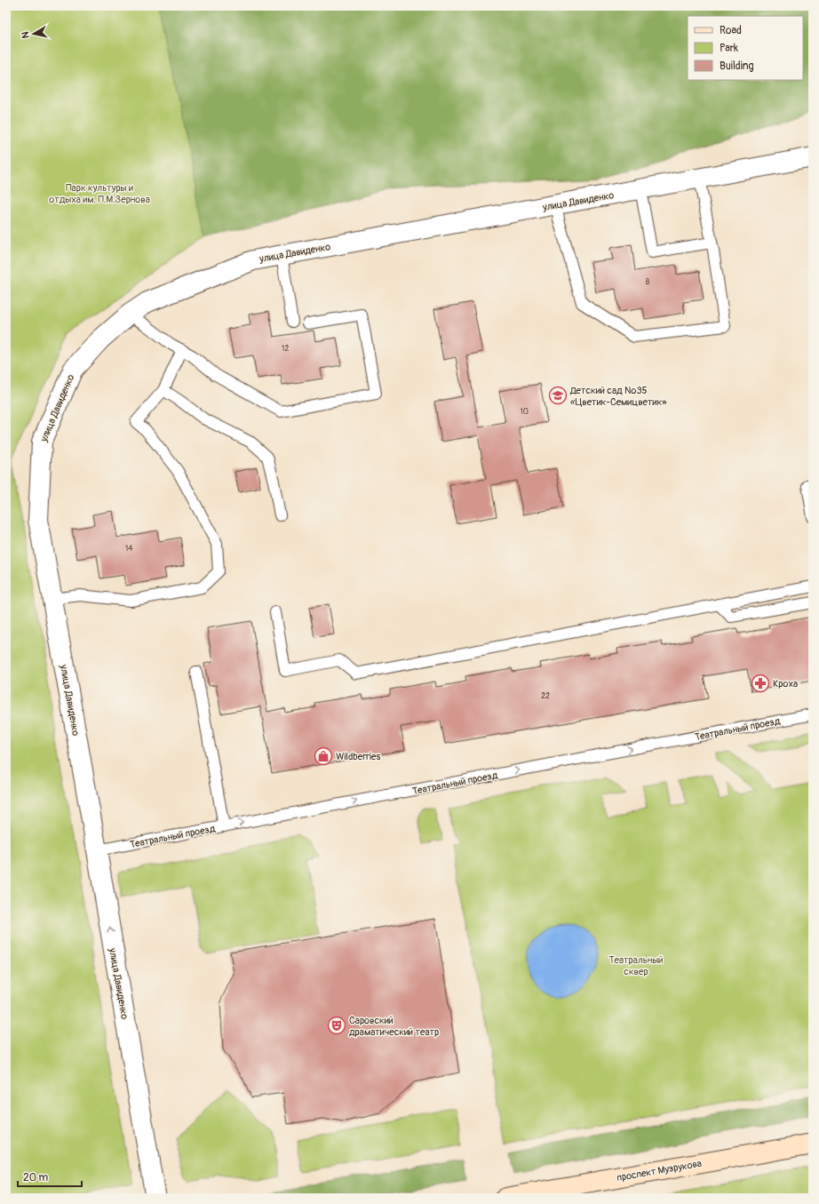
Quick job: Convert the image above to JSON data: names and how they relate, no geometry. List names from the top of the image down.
{
  "streets": {
    "main road": ["проспект Музрукова"],
    "street": ["улица Давиденко"],
    "lane": ["Театральный проезд"]
  },
  "crossings": [
    ["улица Давиденко", "Театральный проезд"]
  ],
  "one_way": ["Театральный проезд"],
  "parks": ["Парк культуры и отдыха им. П.М.Зернова", "Театральный сквер"],
  "places": {
    "school or university": ["Детский сад №35 «Цветик-Семицветик»"],
    "pharmacy": ["Кроха"],
    "shop": ["Wildberries"],
    "theatre": ["Саровский драматический театр"]
  },
  "house_numbers": [
    "8",
    "12",
    "10",
    "14",
    "22"
  ],
  "legend": ["Road", "Park", "Building"],
  "scale_bar": "20 m",
  "north": "left"
}
